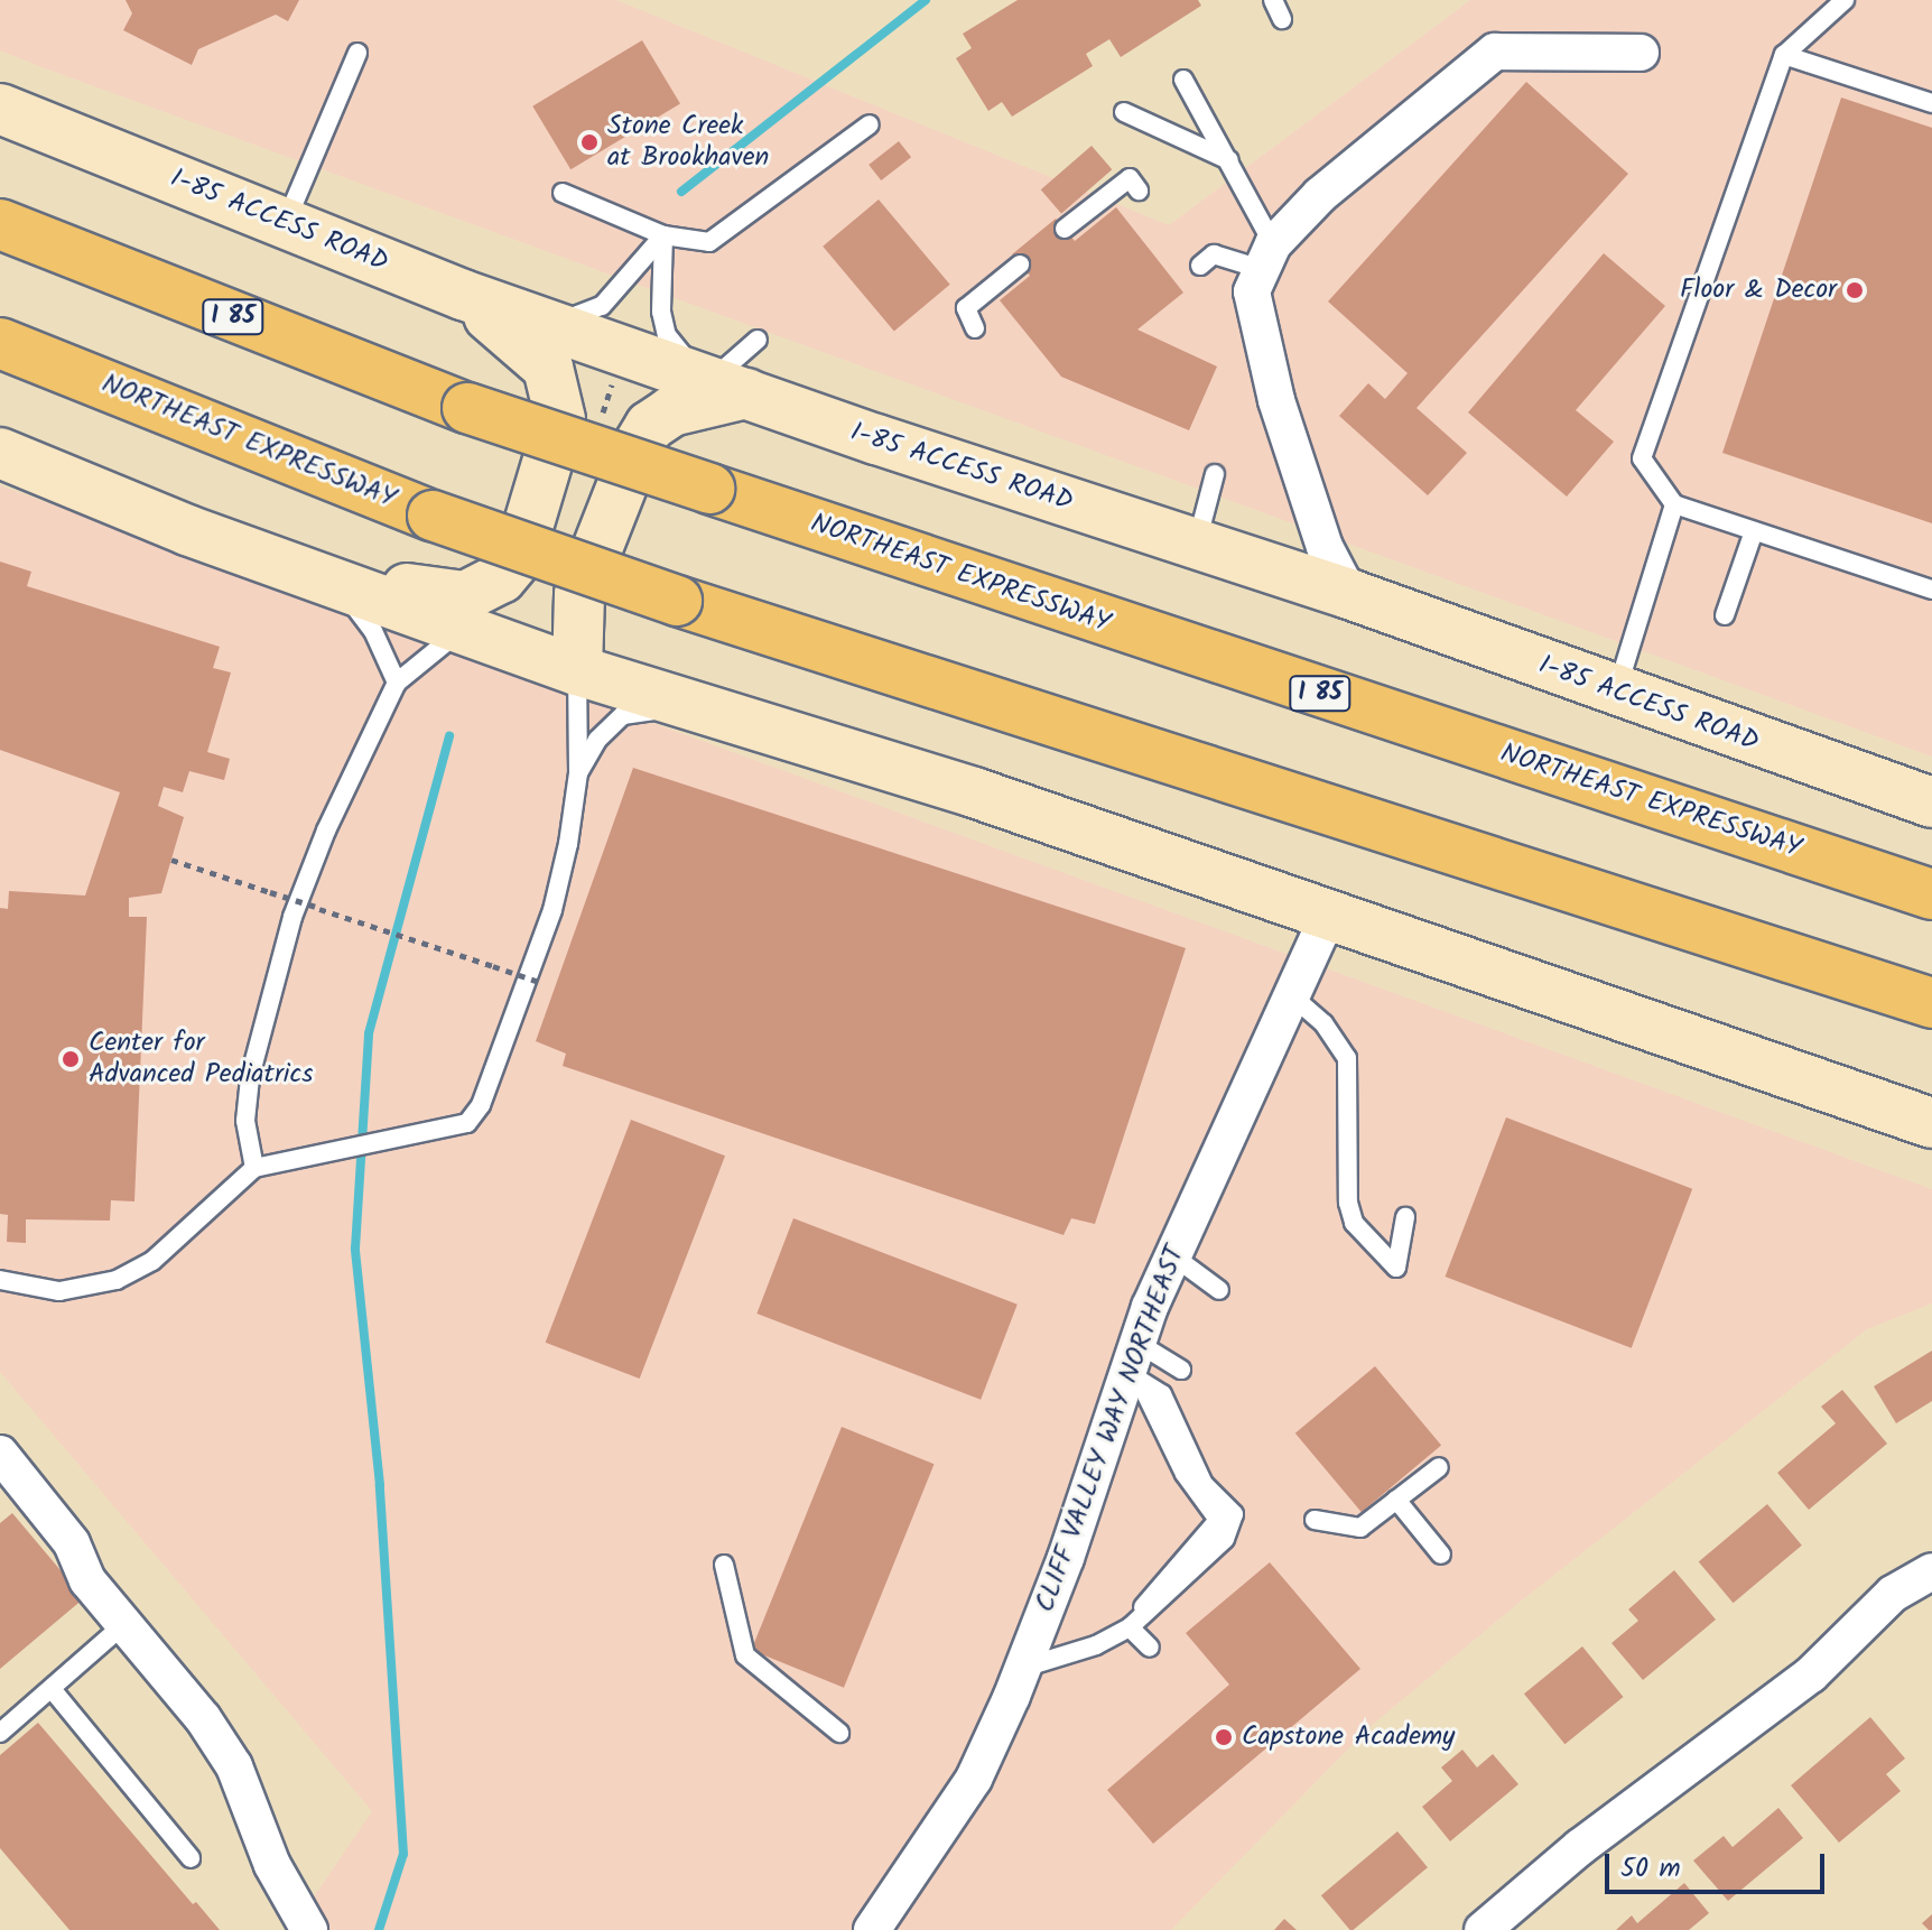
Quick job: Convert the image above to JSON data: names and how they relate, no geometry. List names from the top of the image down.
{
  "streets": {
    "highway": ["I 85", "NORTHEAST EXPRESSWAY"],
    "main road": ["I-85 ACCESS ROAD"],
    "street": ["CLIFF VALLEY WAY NORTHEAST"]
  },
  "places": [
    "Stone Creek at Brookhaven",
    "Floor & Decor",
    "Center for Advanced Pediatrics",
    "Capstone Academy"
  ],
  "scale_bar": "50 m"
}
